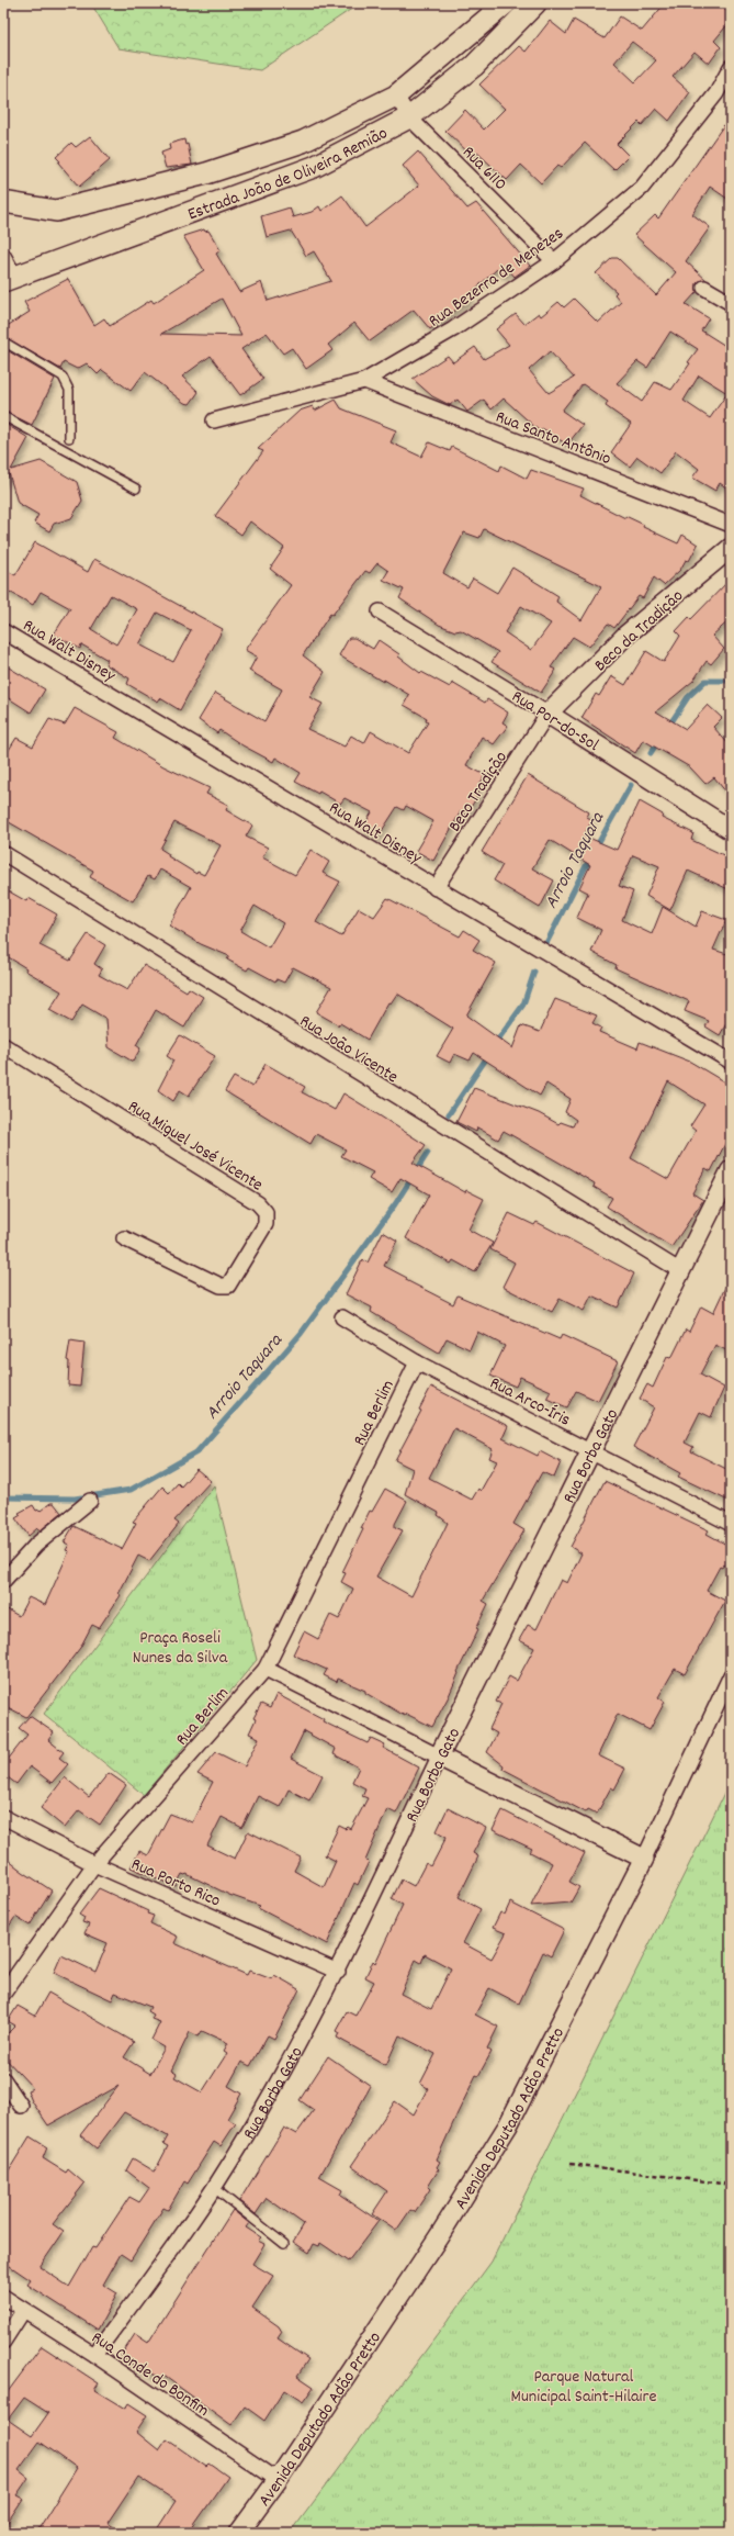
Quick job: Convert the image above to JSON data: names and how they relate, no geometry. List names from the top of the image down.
{
  "streets": {
    "main road": ["Estrada João de Oliveira Remião"],
    "street": [
      "Rua 6110",
      "Rua Bezerra de Menezes",
      "Rua Santo Antônio",
      "Beco da Tradição",
      "Rua Walt Disney",
      "Rua Por-do-Sol",
      "Beco Tradição",
      "Rua João Vicente",
      "Rua Miguel José Vicente",
      "Rua Arco-Íris",
      "Rua Berlim",
      "Rua Borba Gato",
      "Rua Porto Rico",
      "Avenida Deputado Adão Pretto",
      "Rua Conde do Bonfim"
    ]
  },
  "crossings": [
    ["Rua 6110", "Estrada João de Oliveira Remião"],
    ["Rua 6110", "Rua Bezerra de Menezes"],
    ["Rua Bezerra de Menezes", "Rua Santo Antônio"],
    ["Beco da Tradição", "Rua Por-do-Sol"],
    ["Beco da Tradição", "Beco Tradição"],
    ["Rua Walt Disney", "Beco Tradição"],
    ["Rua Por-do-Sol", "Beco Tradição"],
    ["Rua João Vicente", "Rua Borba Gato"],
    ["Rua Arco-Íris", "Rua Berlim"],
    ["Rua Arco-Íris", "Rua Borba Gato"],
    ["Rua Berlim", "Rua Porto Rico"],
    ["Rua Borba Gato", "Rua Porto Rico"],
    ["Rua Borba Gato", "Rua Conde do Bonfim"],
    ["Avenida Deputado Adão Pretto", "Rua Conde do Bonfim"]
  ],
  "water": ["Arroio Taquara"],
  "parks": ["Praça Roseli Nunes da Silva", "Parque Natural Municipal Saint-Hilaire"]
}
